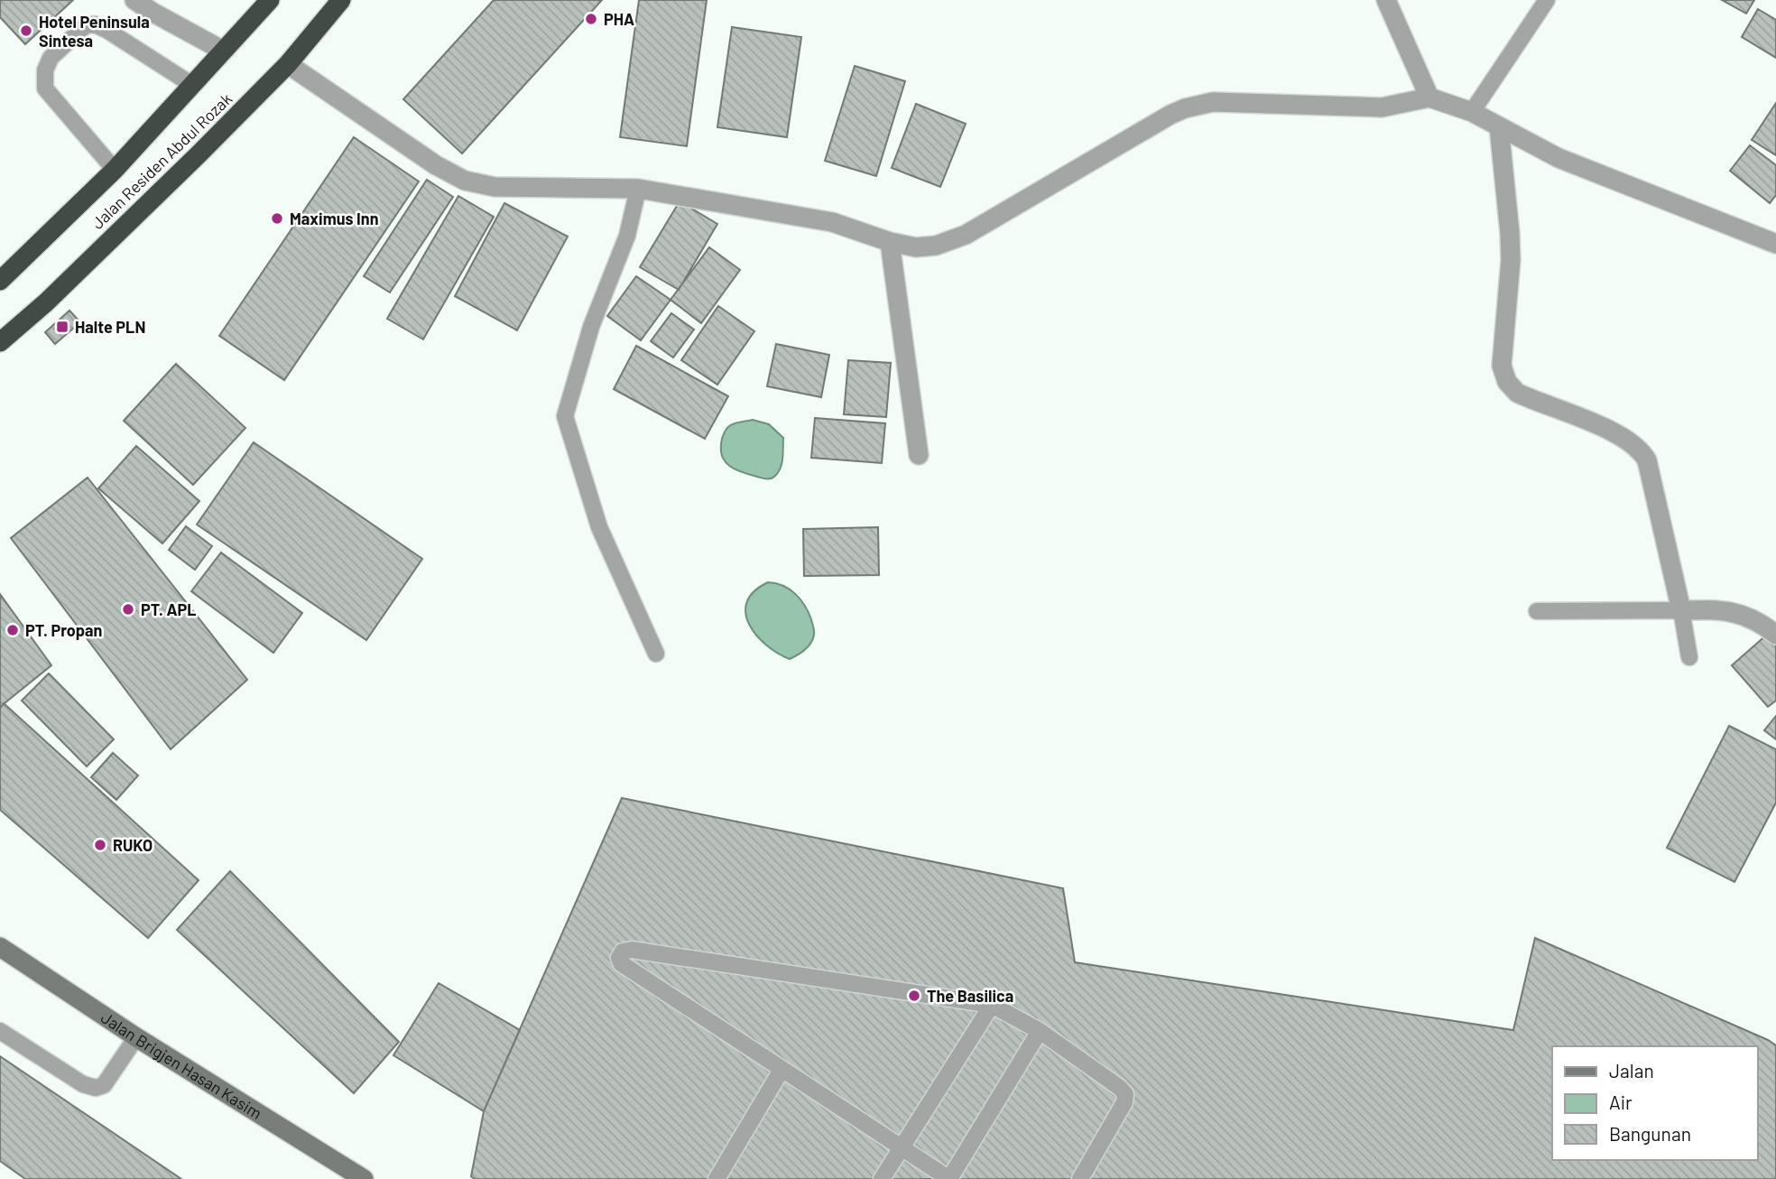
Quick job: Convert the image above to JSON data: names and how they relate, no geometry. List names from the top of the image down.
{
  "streets": {
    "highway": ["Jalan Residen Abdul Rozak"],
    "street": ["Jalan Brigjen Hasan Kasim"]
  },
  "places": {
    "other": [
      "PHA",
      "Hotel Peninsula Sintesa",
      "Maximus Inn",
      "PT. APL",
      "PT. Propan",
      "RUKO",
      "The Basilica"
    ],
    "transit": ["Halte PLN"]
  },
  "legend": ["Jalan", "Air", "Bangunan"]
}
